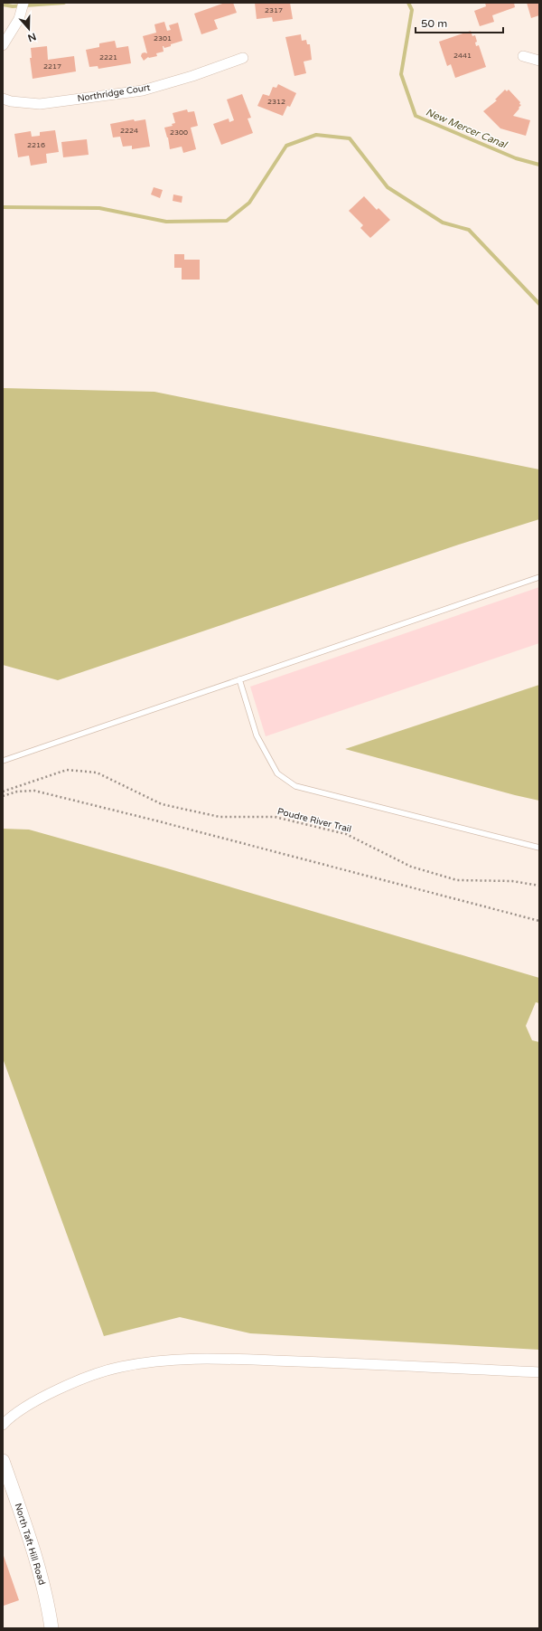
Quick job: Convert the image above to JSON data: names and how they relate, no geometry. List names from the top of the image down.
{
  "streets": {
    "main road": ["North Taft Hill Road"],
    "street": ["Northridge Court"],
    "path": ["Poudre River Trail"]
  },
  "water": ["New Mercer Canal"],
  "house_numbers": [
    "2317",
    "2301",
    "2441",
    "2221",
    "2217",
    "2312",
    "2224",
    "2300",
    "2216"
  ],
  "scale_bar": "50 m",
  "north": "bottom"
}
